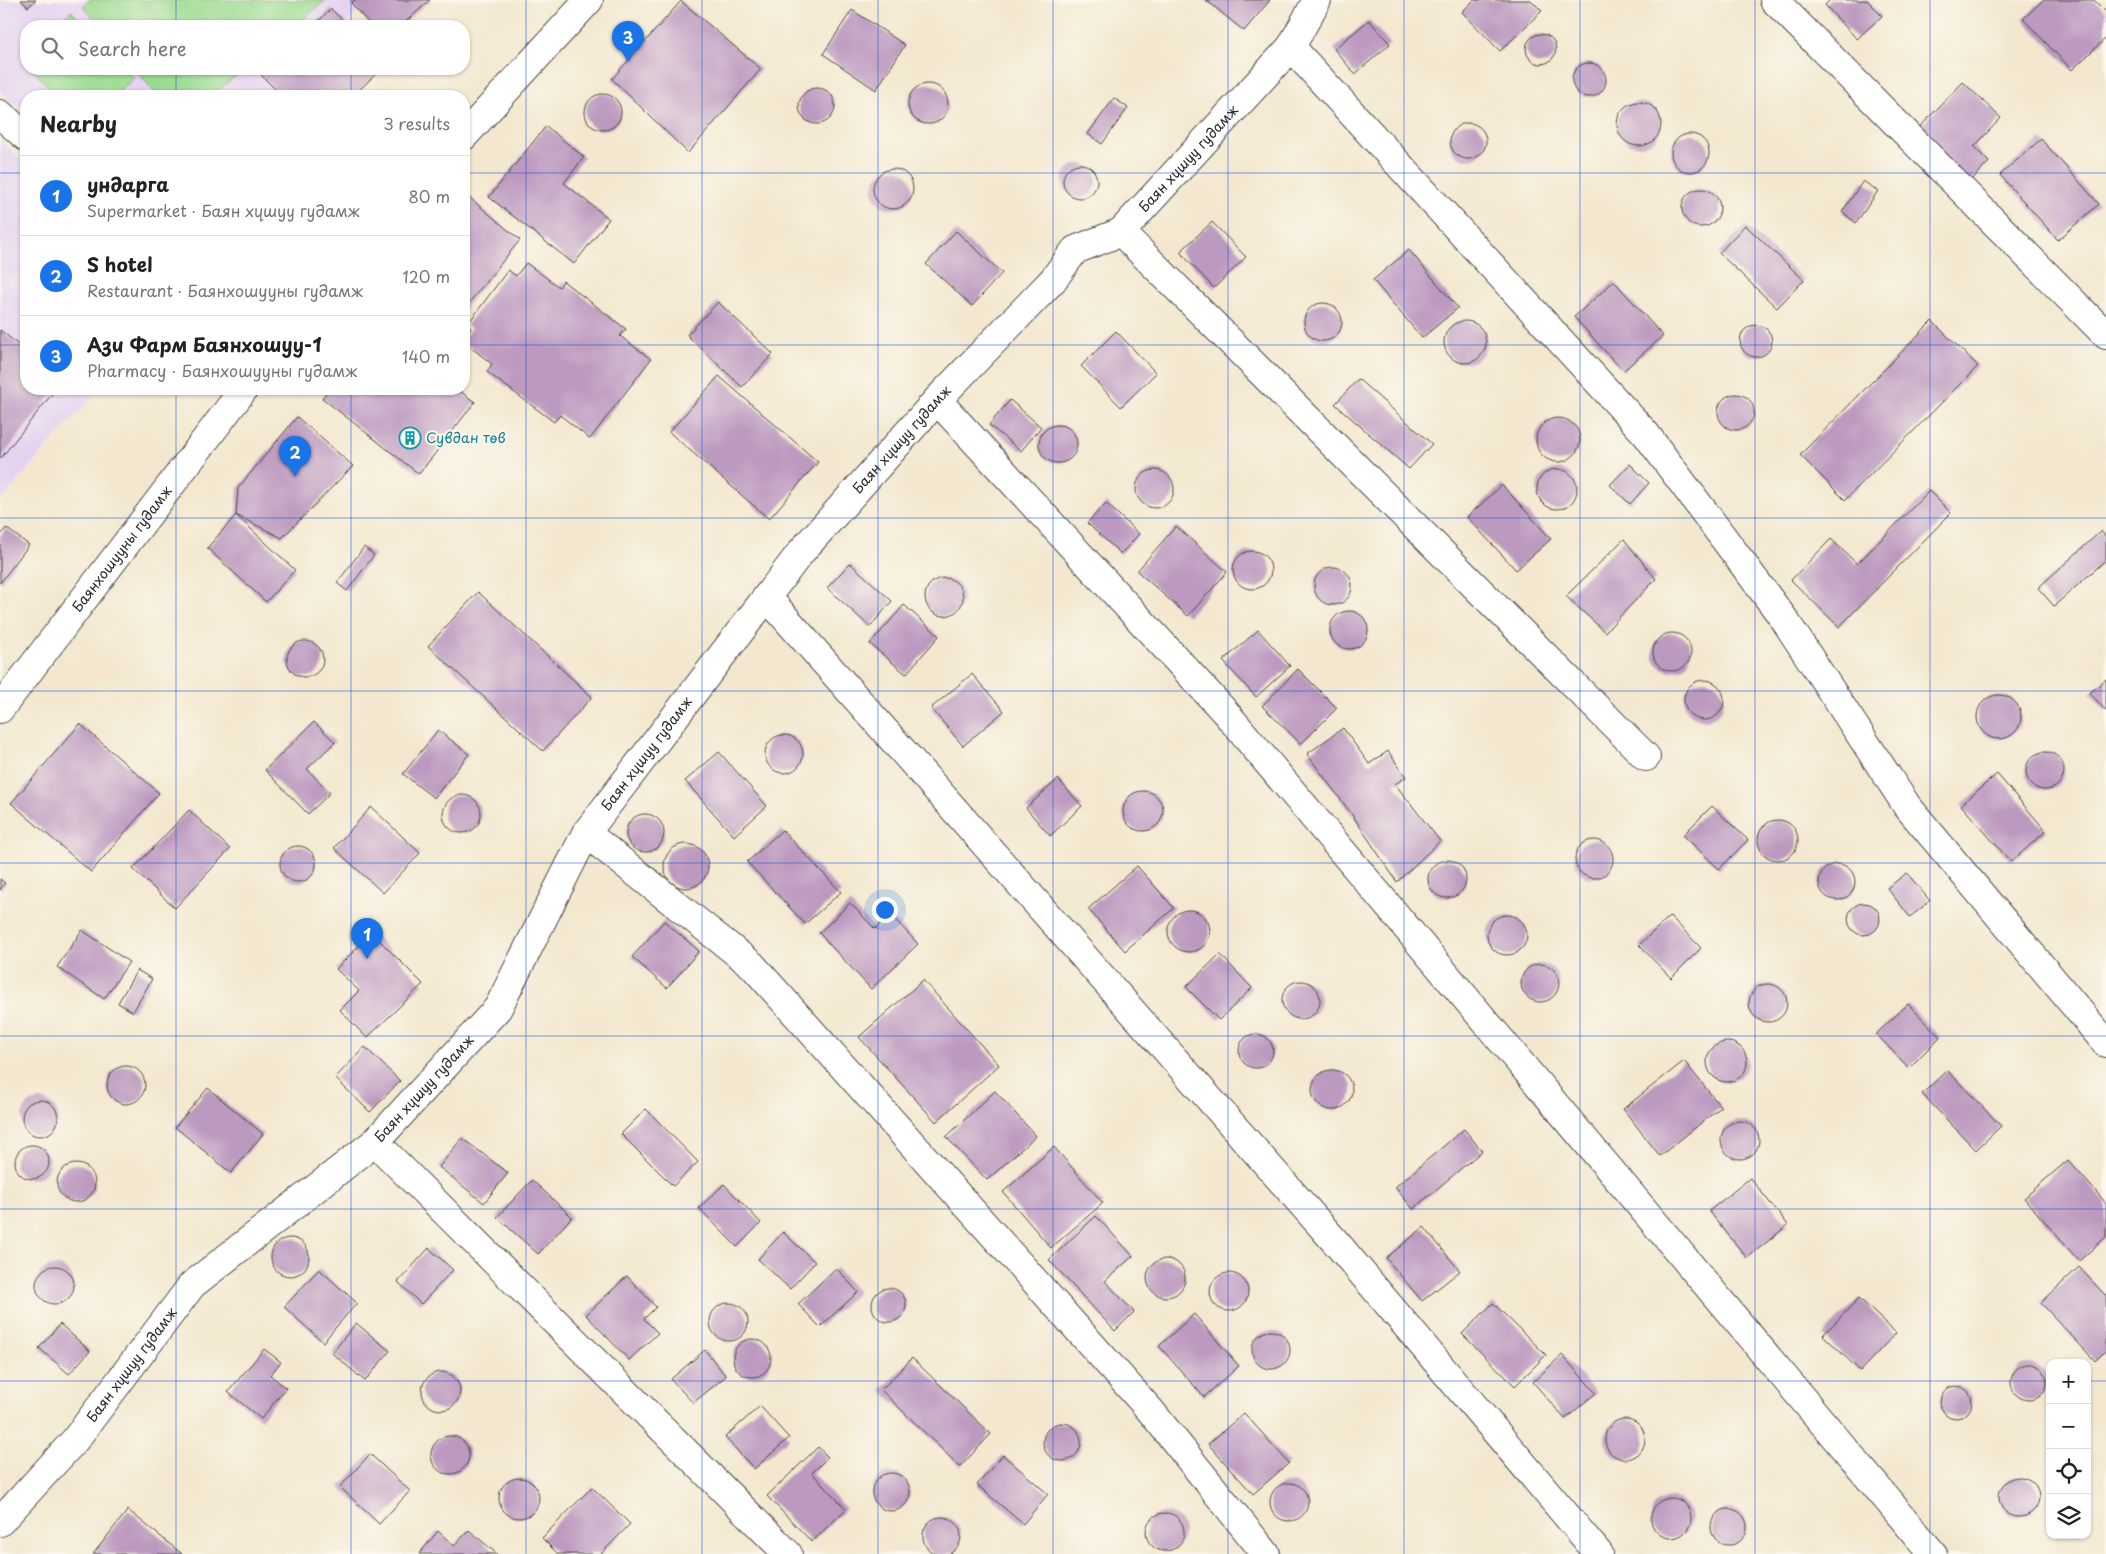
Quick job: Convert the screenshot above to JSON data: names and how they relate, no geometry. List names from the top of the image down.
{
  "streets": {
    "street": ["Баян хүшуу гудамж", "Баянхошууны гудамж"]
  },
  "places": {
    "building": ["Сувдан төв"]
  },
  "page": {
    "search": "Search here",
    "pins": ["3", "2", "1"],
    "heading": ["Nearby", "3 results"],
    "list": [
      {
        "mark": "1",
        "name": "ундарга",
        "note": "Supermarket · Баян хүшуу гудамж",
        "value": "80 m"
      },
      {
        "mark": "2",
        "name": "S hotel",
        "note": "Restaurant · Баянхошууны гудамж",
        "value": "120 m"
      },
      {
        "mark": "3",
        "name": "Ази Фарм Баянхошуу-1",
        "note": "Pharmacy · Баянхошууны гудамж",
        "value": "140 m"
      }
    ],
    "map_buttons": ["+", "−"]
  }
}
